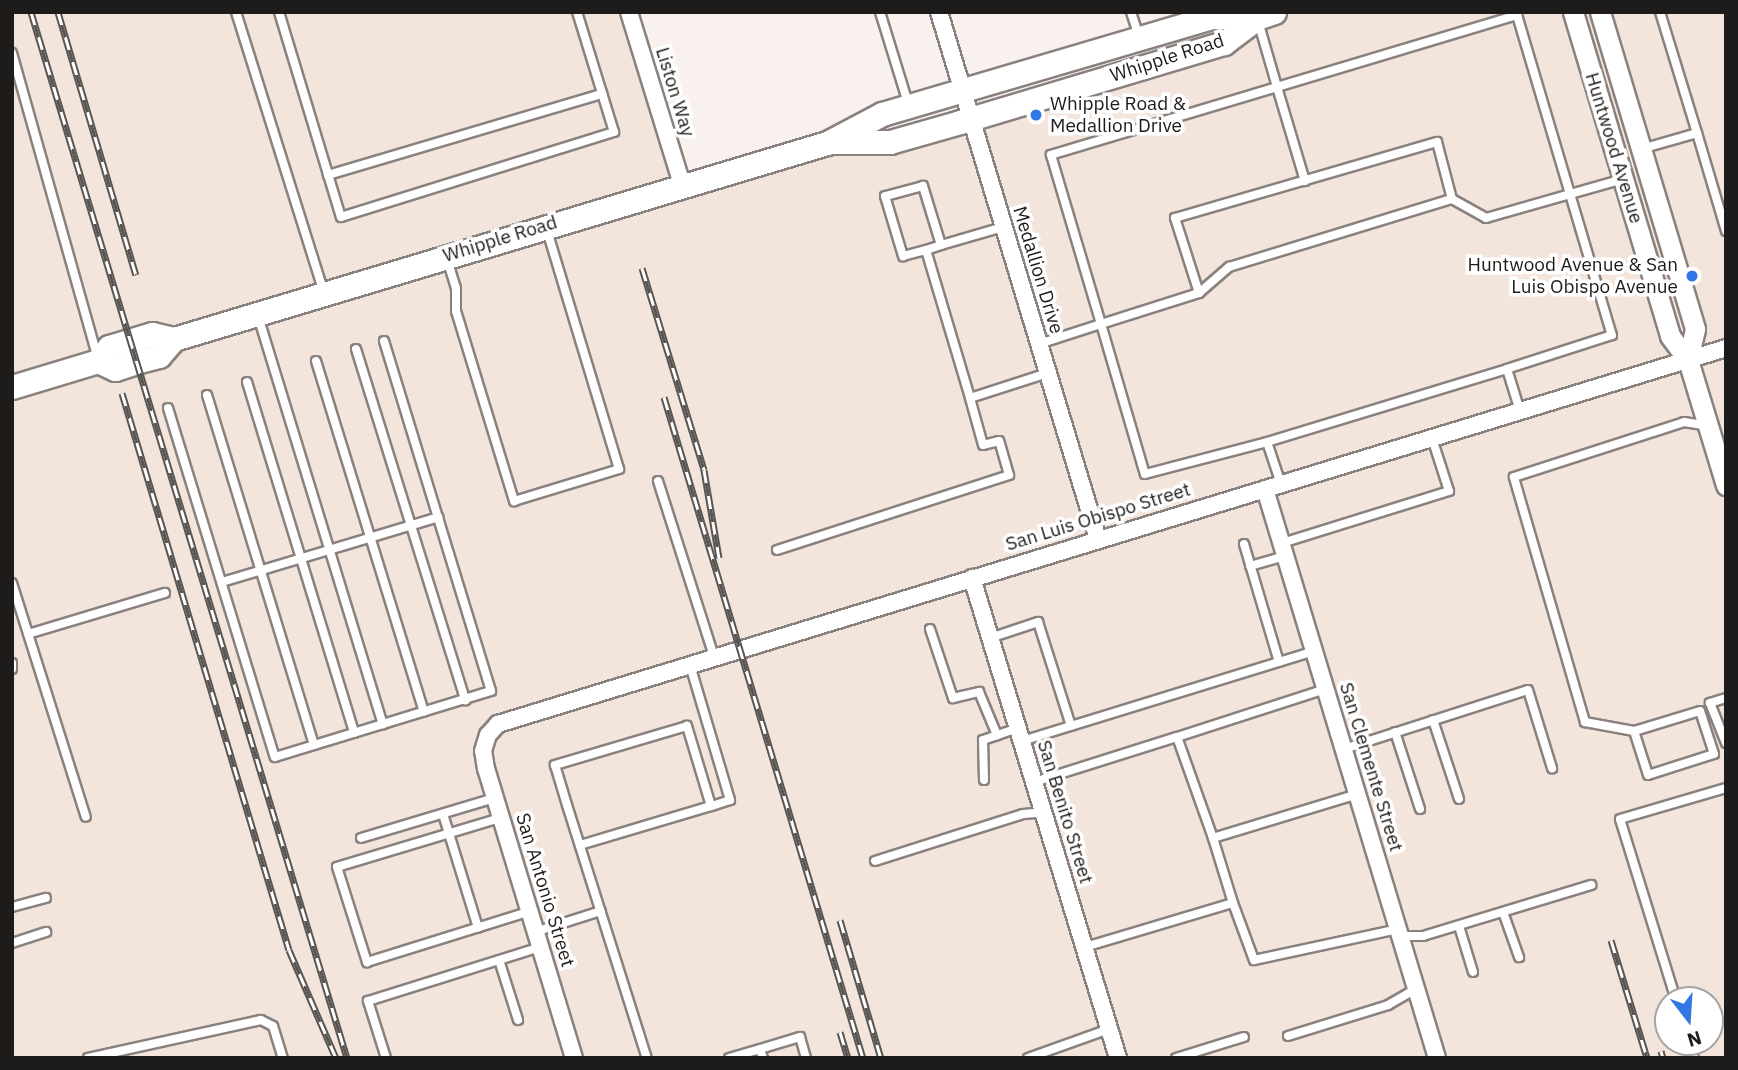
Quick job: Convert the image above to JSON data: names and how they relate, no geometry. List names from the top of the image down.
{
  "streets": {
    "main road": ["Whipple Road"],
    "street": [
      "Liston Way",
      "Huntwood Avenue",
      "Medallion Drive",
      "San Luis Obispo Street",
      "San Clemente Street",
      "San Benito Street",
      "San Antonio Street"
    ]
  },
  "crossings": [
    ["Whipple Road", "Liston Way"],
    ["Whipple Road", "Medallion Drive"],
    ["Huntwood Avenue", "San Luis Obispo Street"],
    ["Medallion Drive", "San Luis Obispo Street"],
    ["San Luis Obispo Street", "San Clemente Street"],
    ["San Luis Obispo Street", "San Benito Street"],
    ["San Luis Obispo Street", "San Antonio Street"]
  ],
  "places": ["Whipple Road & Medallion Drive", "Huntwood Avenue & San Luis Obispo Avenue"],
  "north": "bottom"
}
